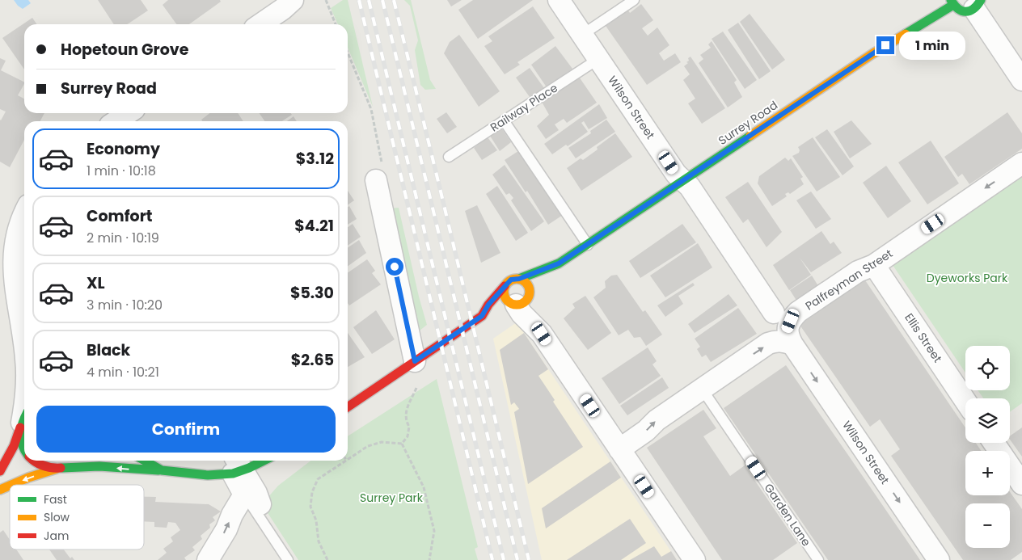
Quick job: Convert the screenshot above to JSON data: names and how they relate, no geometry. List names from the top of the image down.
{
  "streets": {
    "street": [
      "Wilson Street",
      "Surrey Road",
      "Palfreyman Street",
      "Ellis Street"
    ],
    "lane": ["Railway Place", "Garden Lane"]
  },
  "crossings": [
    ["Railway Place", "Wilson Street"],
    ["Wilson Street", "Surrey Road"],
    ["Wilson Street", "Palfreyman Street"],
    ["Palfreyman Street", "Ellis Street"]
  ],
  "one_way": ["Wilson Street", "Palfreyman Street"],
  "parks": ["Dyeworks Park", "Surrey Park"],
  "legend": ["Fast", "Slow", "Jam"],
  "page": {
    "banner": ["Hopetoun Grove", "Surrey Road"],
    "bubble": "1 min",
    "list": [
      {
        "name": "Economy",
        "note": "1 min · 10:18",
        "value": "$3.12"
      },
      {
        "name": "Comfort",
        "note": "2 min · 10:19",
        "value": "$4.21"
      },
      {
        "name": "XL",
        "note": "3 min · 10:20",
        "value": "$5.30"
      },
      {
        "name": "Black",
        "note": "4 min · 10:21",
        "value": "$2.65"
      }
    ],
    "map_buttons": ["+", "−"],
    "buttons": "Confirm"
  }
}
